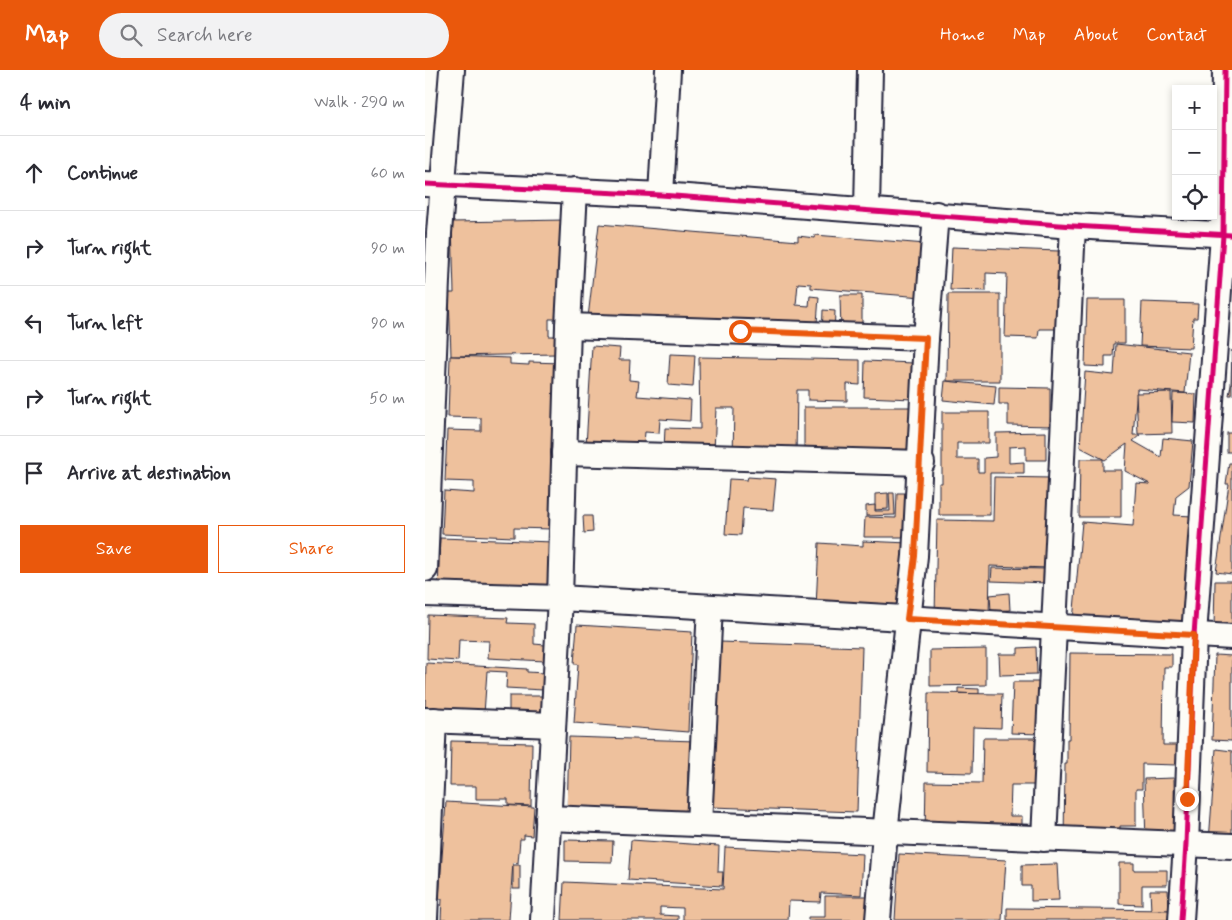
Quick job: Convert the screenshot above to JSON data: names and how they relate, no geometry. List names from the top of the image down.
{
  "page": {
    "header": "Map",
    "search": "Search here",
    "nav": [
      "Home",
      "Map",
      "About",
      "Contact"
    ],
    "heading": ["4 min", "Walk · 290 m"],
    "map_buttons": ["+", "−"],
    "list": [
      ["Continue", "60 m"],
      ["Turn right", "90 m"],
      ["Turn left", "90 m"],
      ["Turn right", "50 m"],
      "Arrive at destination"
    ],
    "buttons": ["Save", "Share"]
  }
}
